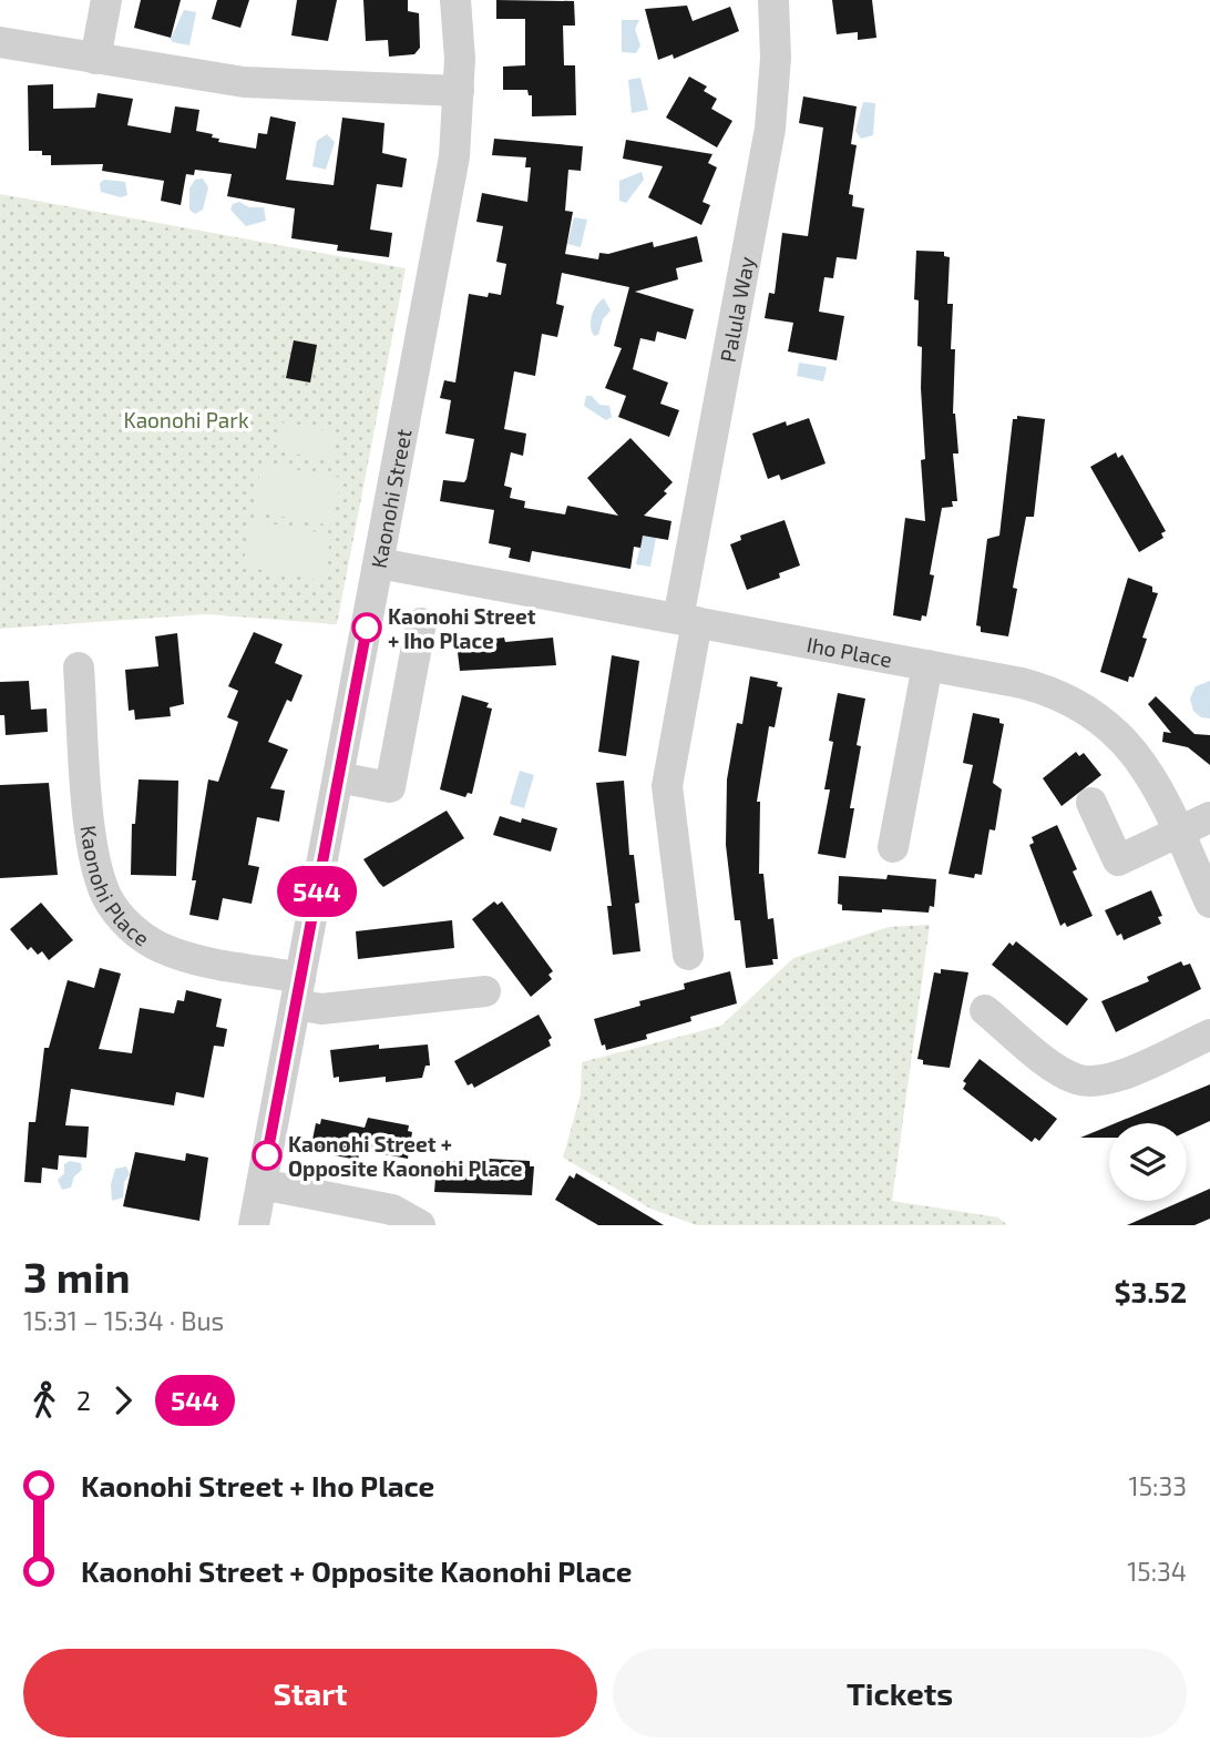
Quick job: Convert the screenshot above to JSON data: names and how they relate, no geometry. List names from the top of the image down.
{
  "streets": {
    "street": [
      "Palula Way",
      "Kaonohi Street",
      "Iho Place",
      "Kaonohi Place"
    ]
  },
  "crossings": [
    ["Palula Way", "Iho Place"],
    ["Kaonohi Street", "Iho Place"],
    ["Kaonohi Street", "Kaonohi Place"]
  ],
  "parks": ["Kaonohi Park"],
  "places": ["Kaonohi Street + Iho Place", "Kaonohi Street + Opposite Kaonohi Place"],
  "lines": ["bus line 544"],
  "page": {
    "on_map": "544",
    "heading": ["3 min", "15:31 – 15:34 · Bus", "$3.52"],
    "legs": ["2", "544"],
    "list": [
      {
        "name": "Kaonohi Street + Iho Place",
        "value": "15:33"
      },
      {
        "name": "Kaonohi Street + Opposite Kaonohi Place",
        "value": "15:34"
      }
    ],
    "buttons": ["Start", "Tickets"]
  }
}
